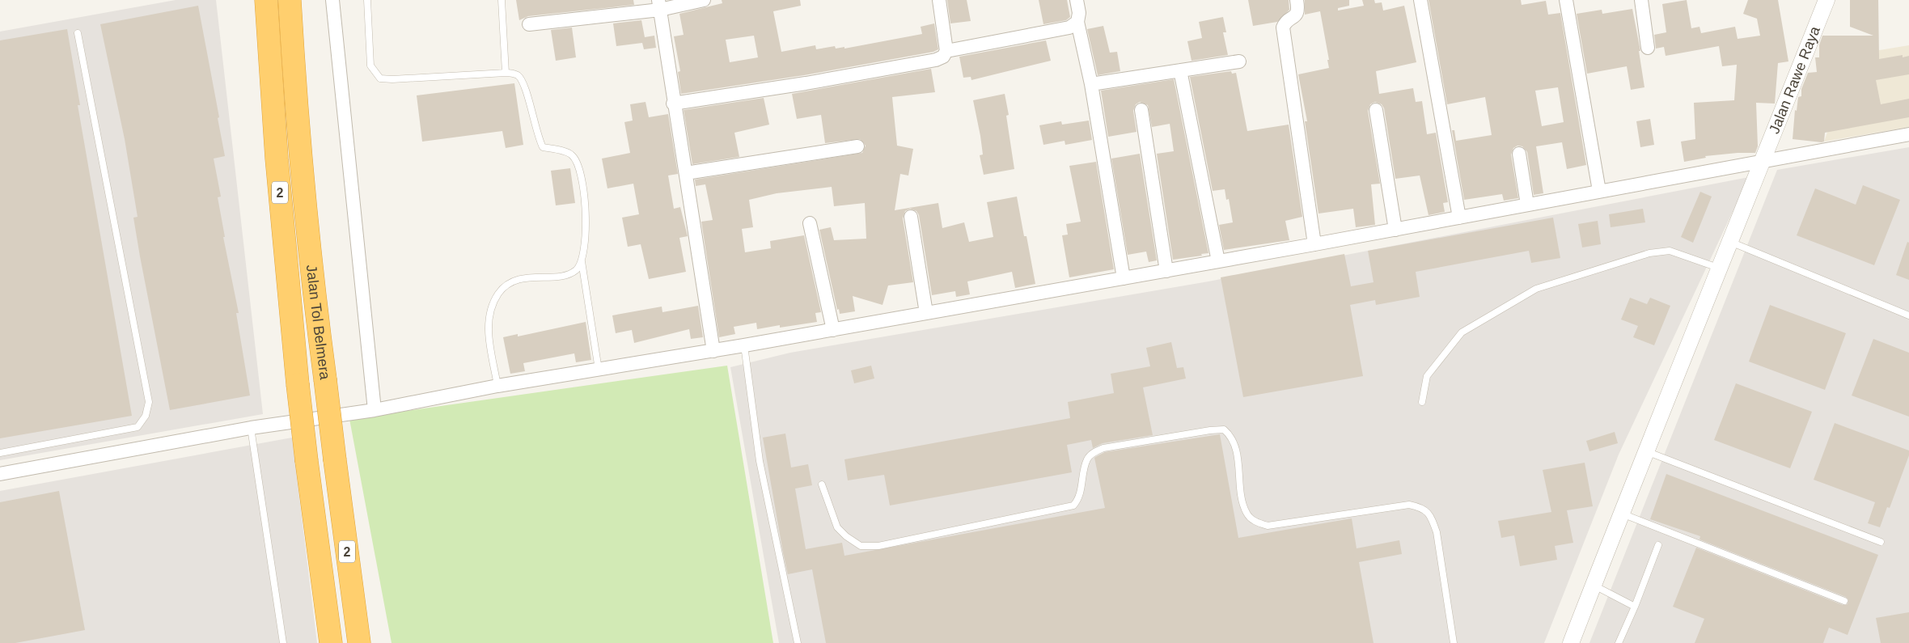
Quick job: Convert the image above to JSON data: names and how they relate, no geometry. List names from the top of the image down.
{
  "streets": {
    "highway": ["2", "Jalan Tol Belmera"],
    "street": ["Jalan Rawe Raya"]
  }
}
